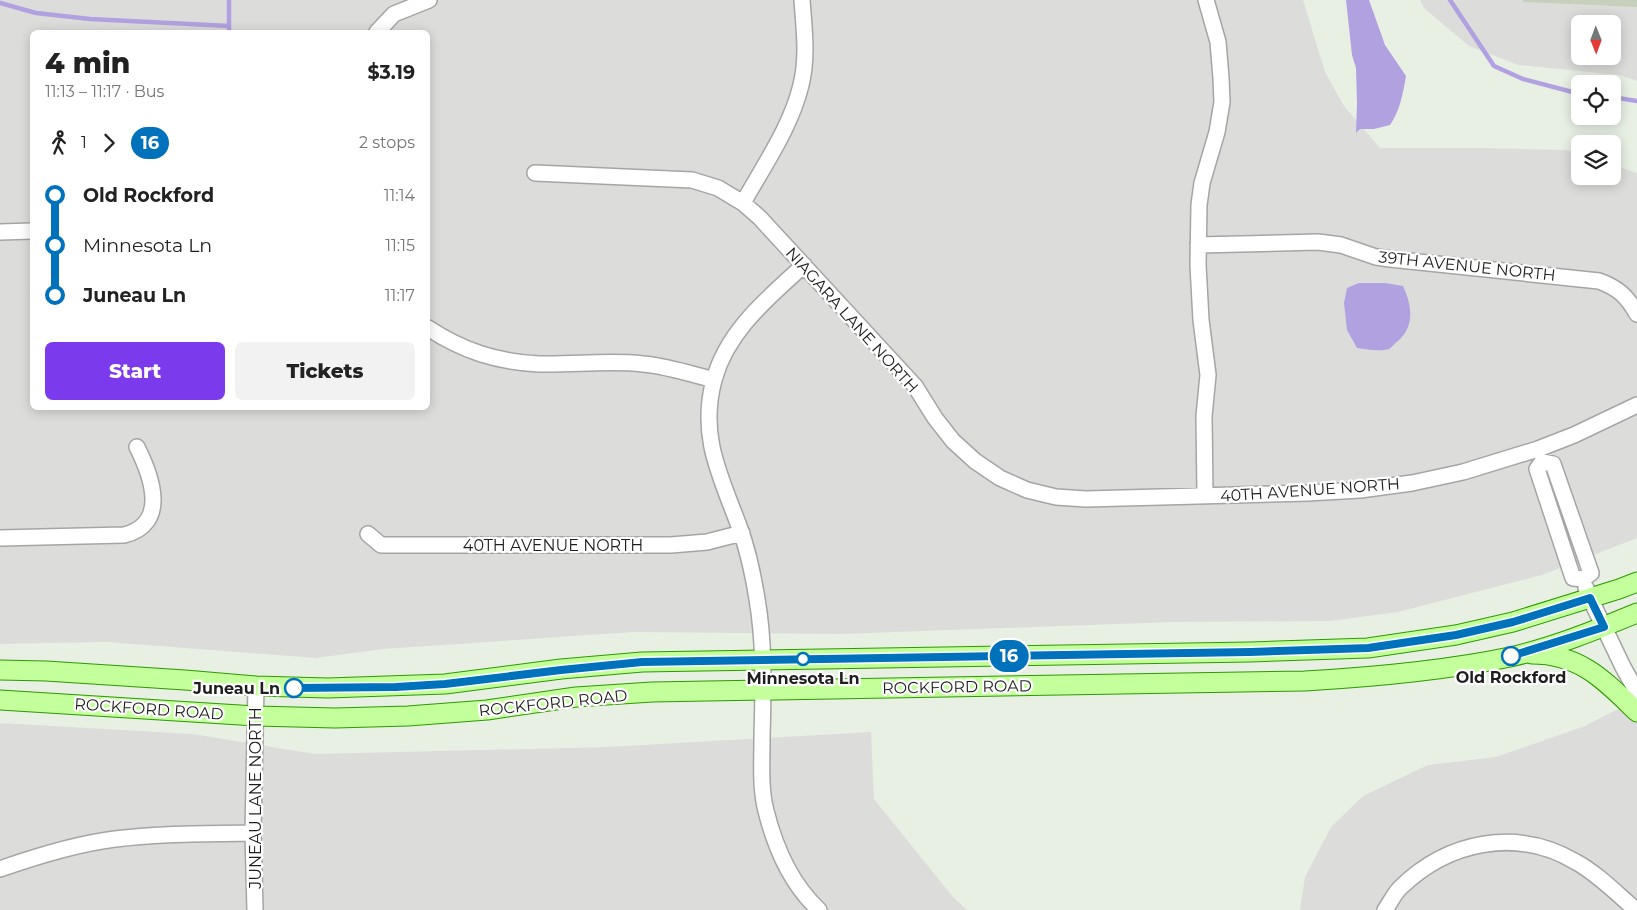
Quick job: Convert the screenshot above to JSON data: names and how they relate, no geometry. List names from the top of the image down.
{
  "streets": {
    "main road": ["ROCKFORD ROAD"],
    "street": [
      "39TH AVENUE NORTH",
      "NIAGARA LANE NORTH",
      "40TH AVENUE NORTH",
      "JUNEAU LANE NORTH"
    ]
  },
  "crossings": [
    ["NIAGARA LANE NORTH", "40TH AVENUE NORTH"],
    ["ROCKFORD ROAD", "JUNEAU LANE NORTH"]
  ],
  "places": ["Old Rockford", "Minnesota Ln", "Juneau Ln"],
  "lines": ["bus line 16"],
  "north": "bottom",
  "page": {
    "on_map": "16",
    "heading": ["4 min", "11:13 – 11:17 · Bus", "$3.19"],
    "legs": ["1", "16", "2 stops"],
    "list": [
      {
        "name": "Old Rockford",
        "value": "11:14"
      },
      {
        "name": "Minnesota Ln",
        "value": "11:15"
      },
      {
        "name": "Juneau Ln",
        "value": "11:17"
      }
    ],
    "buttons": ["Start", "Tickets"]
  }
}
